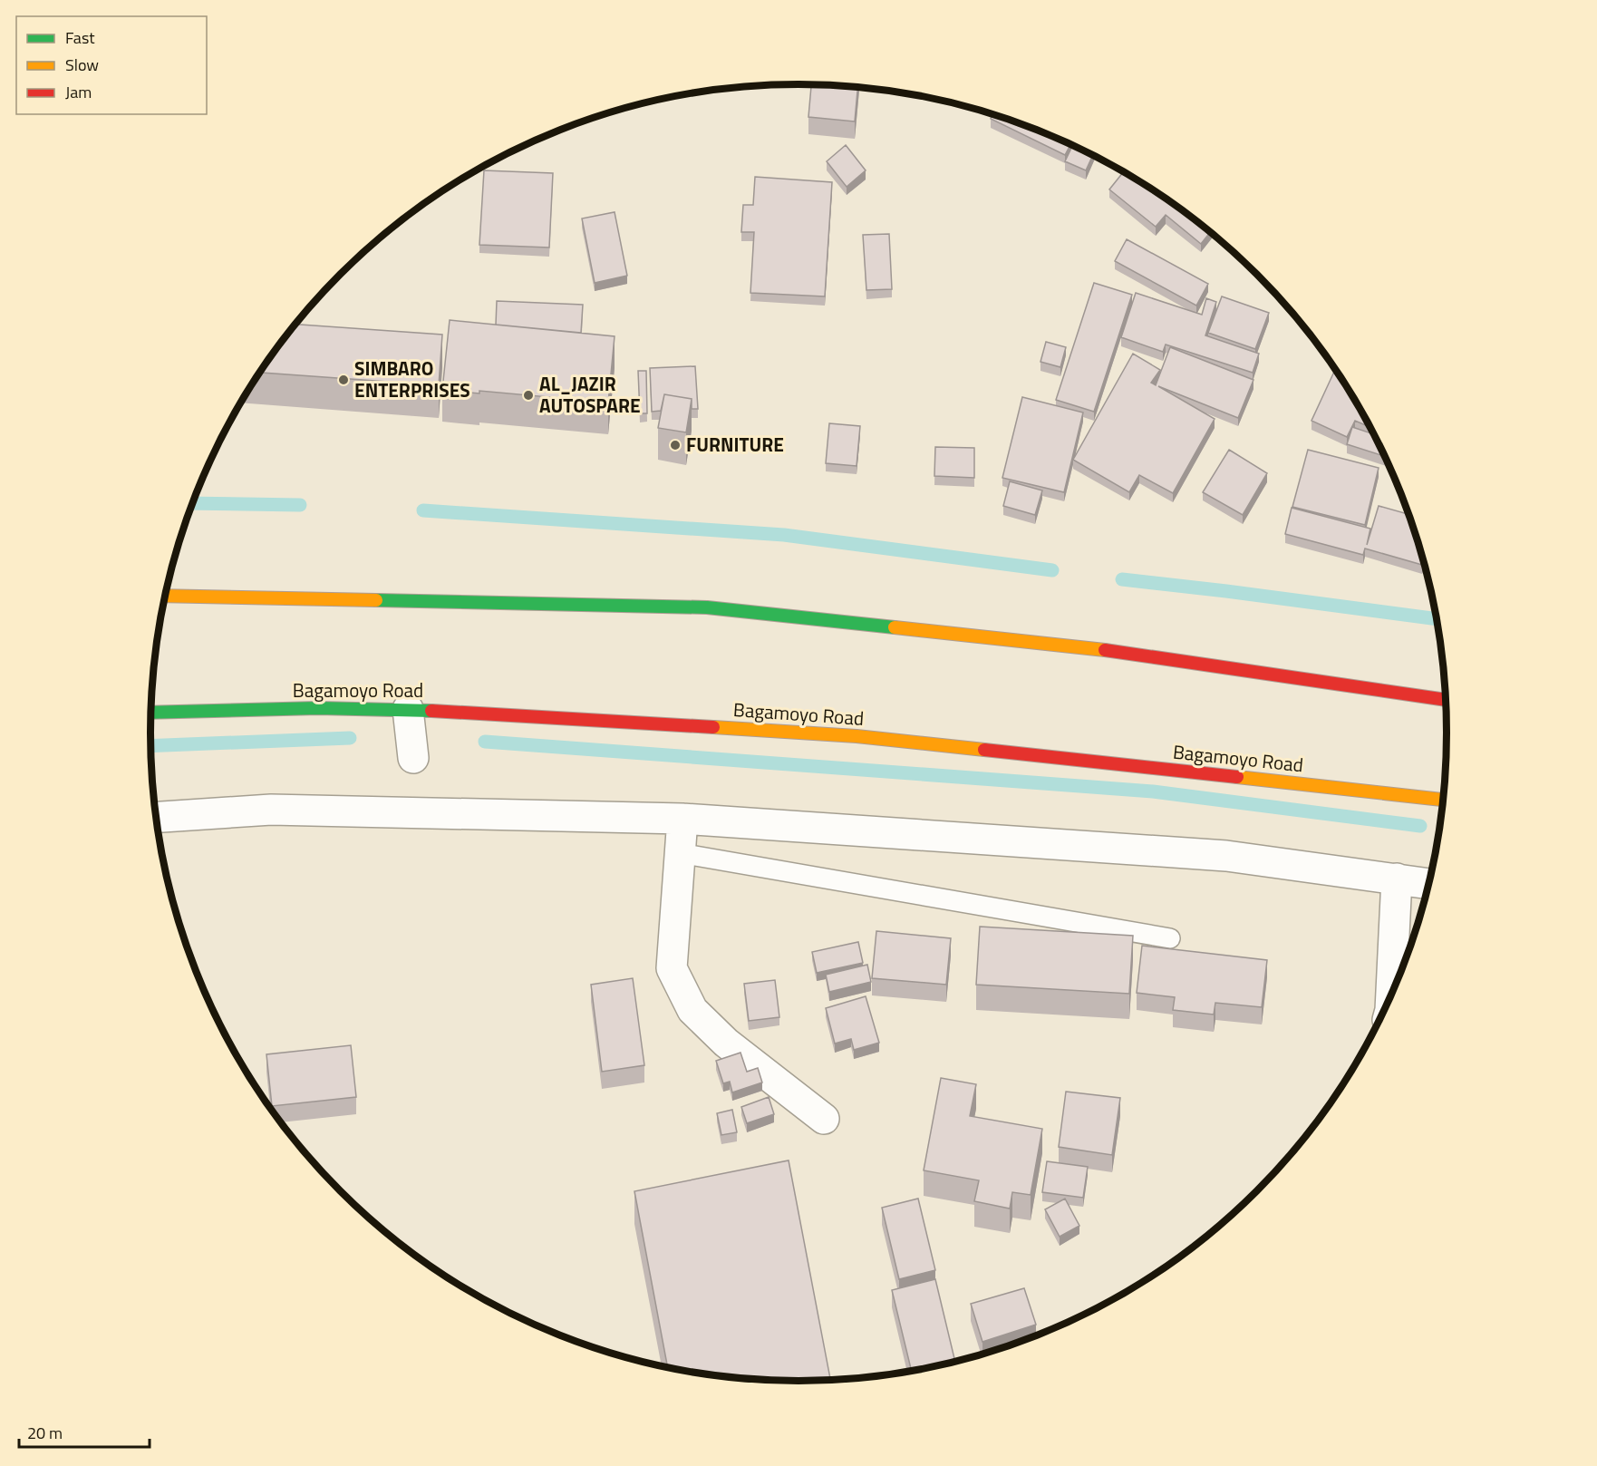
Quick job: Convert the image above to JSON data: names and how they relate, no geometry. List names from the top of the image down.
{
  "streets": {
    "highway": ["Bagamoyo Road"]
  },
  "places": ["SIMBARO ENTERPRISES", "AL_JAZIR AUTOSPARE", "FURNITURE"],
  "legend": ["Fast", "Slow", "Jam"],
  "scale_bar": "20 m"
}
